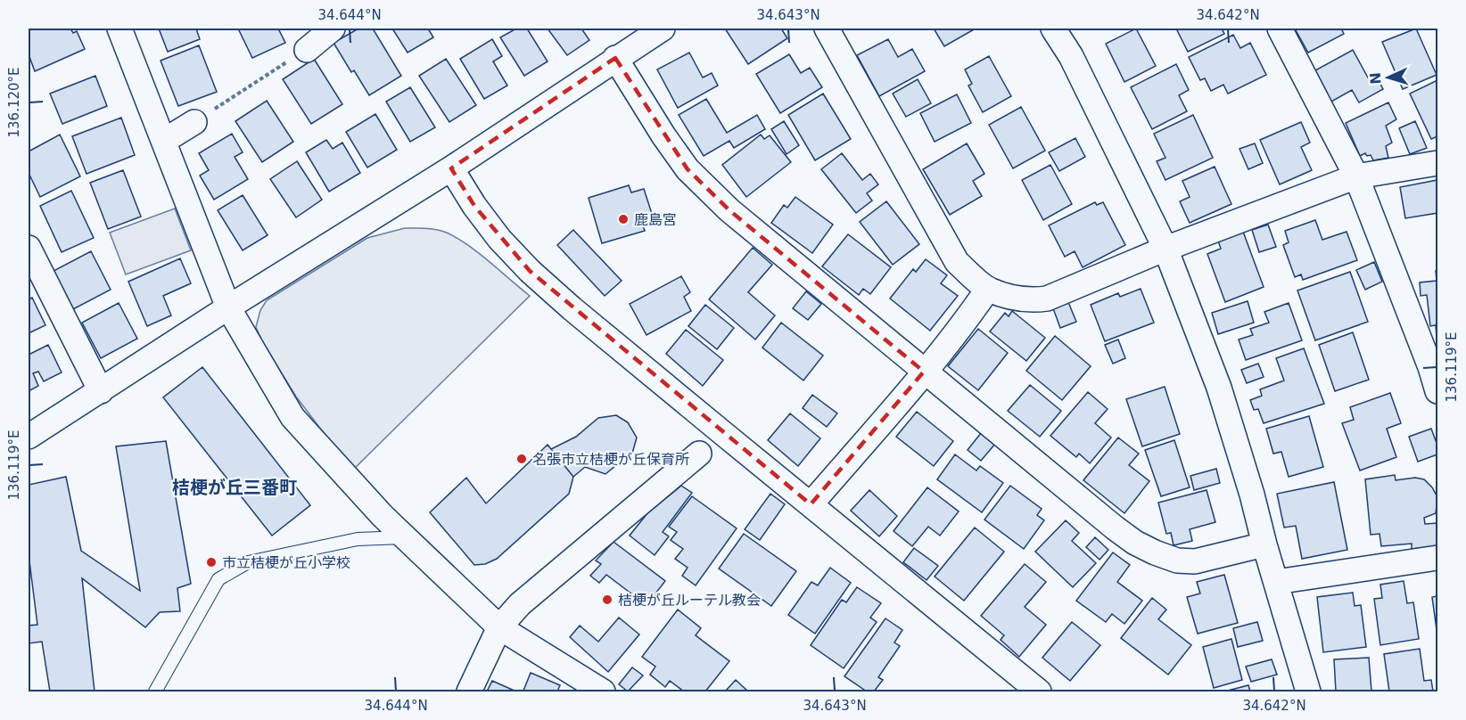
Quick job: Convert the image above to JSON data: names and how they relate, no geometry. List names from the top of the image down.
{
  "districts": ["桔梗が丘三番町"],
  "places": [
    "鹿島宮",
    "名張市立桔梗が丘保育所",
    "市立桔梗が丘小学校",
    "桔梗が丘ルーテル教会"
  ],
  "north": "left",
  "coordinates": [
    "34.644°N",
    "34.643°N",
    "34.642°N",
    "136.120°E",
    "136.119°E"
  ]
}
